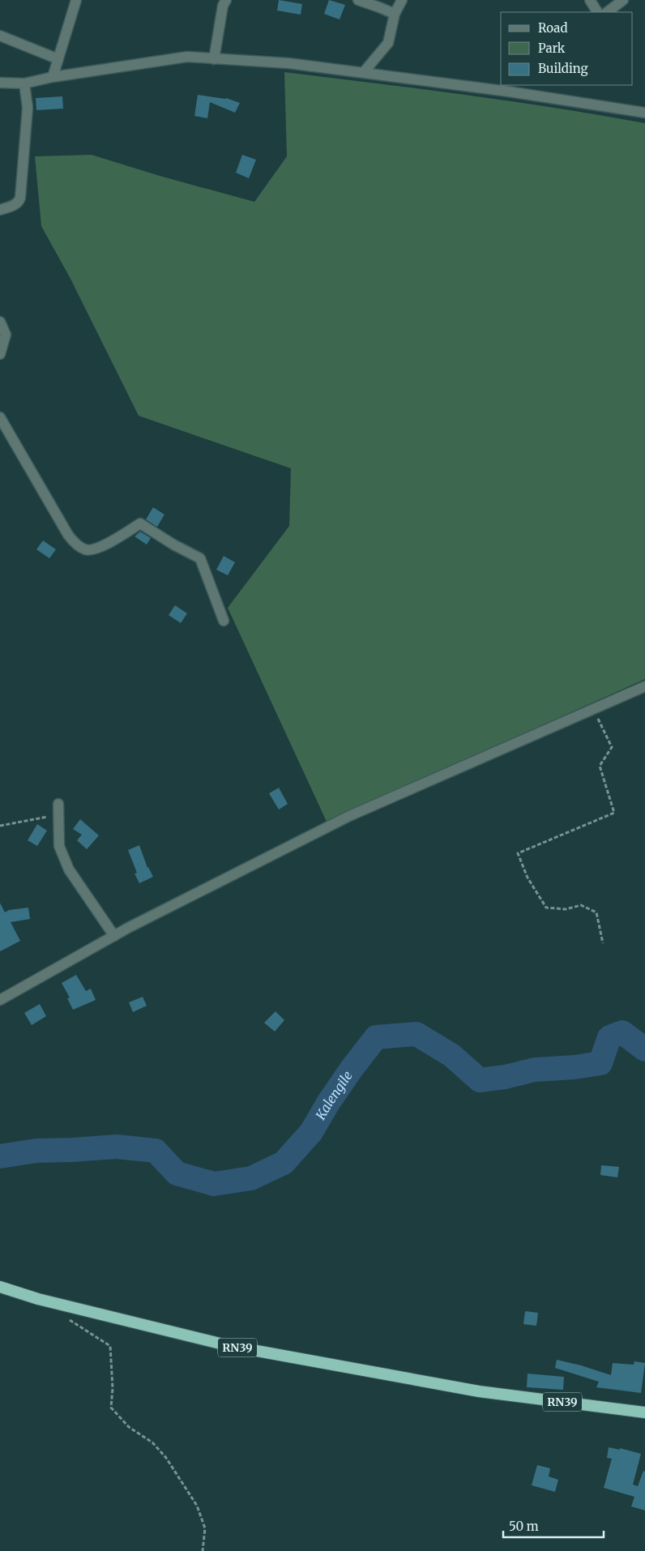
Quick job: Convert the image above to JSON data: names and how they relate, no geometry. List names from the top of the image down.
{
  "streets": {
    "highway": ["RN39"]
  },
  "water": ["Kalengile"],
  "legend": ["Road", "Park", "Building"],
  "scale_bar": "50 m"
}
